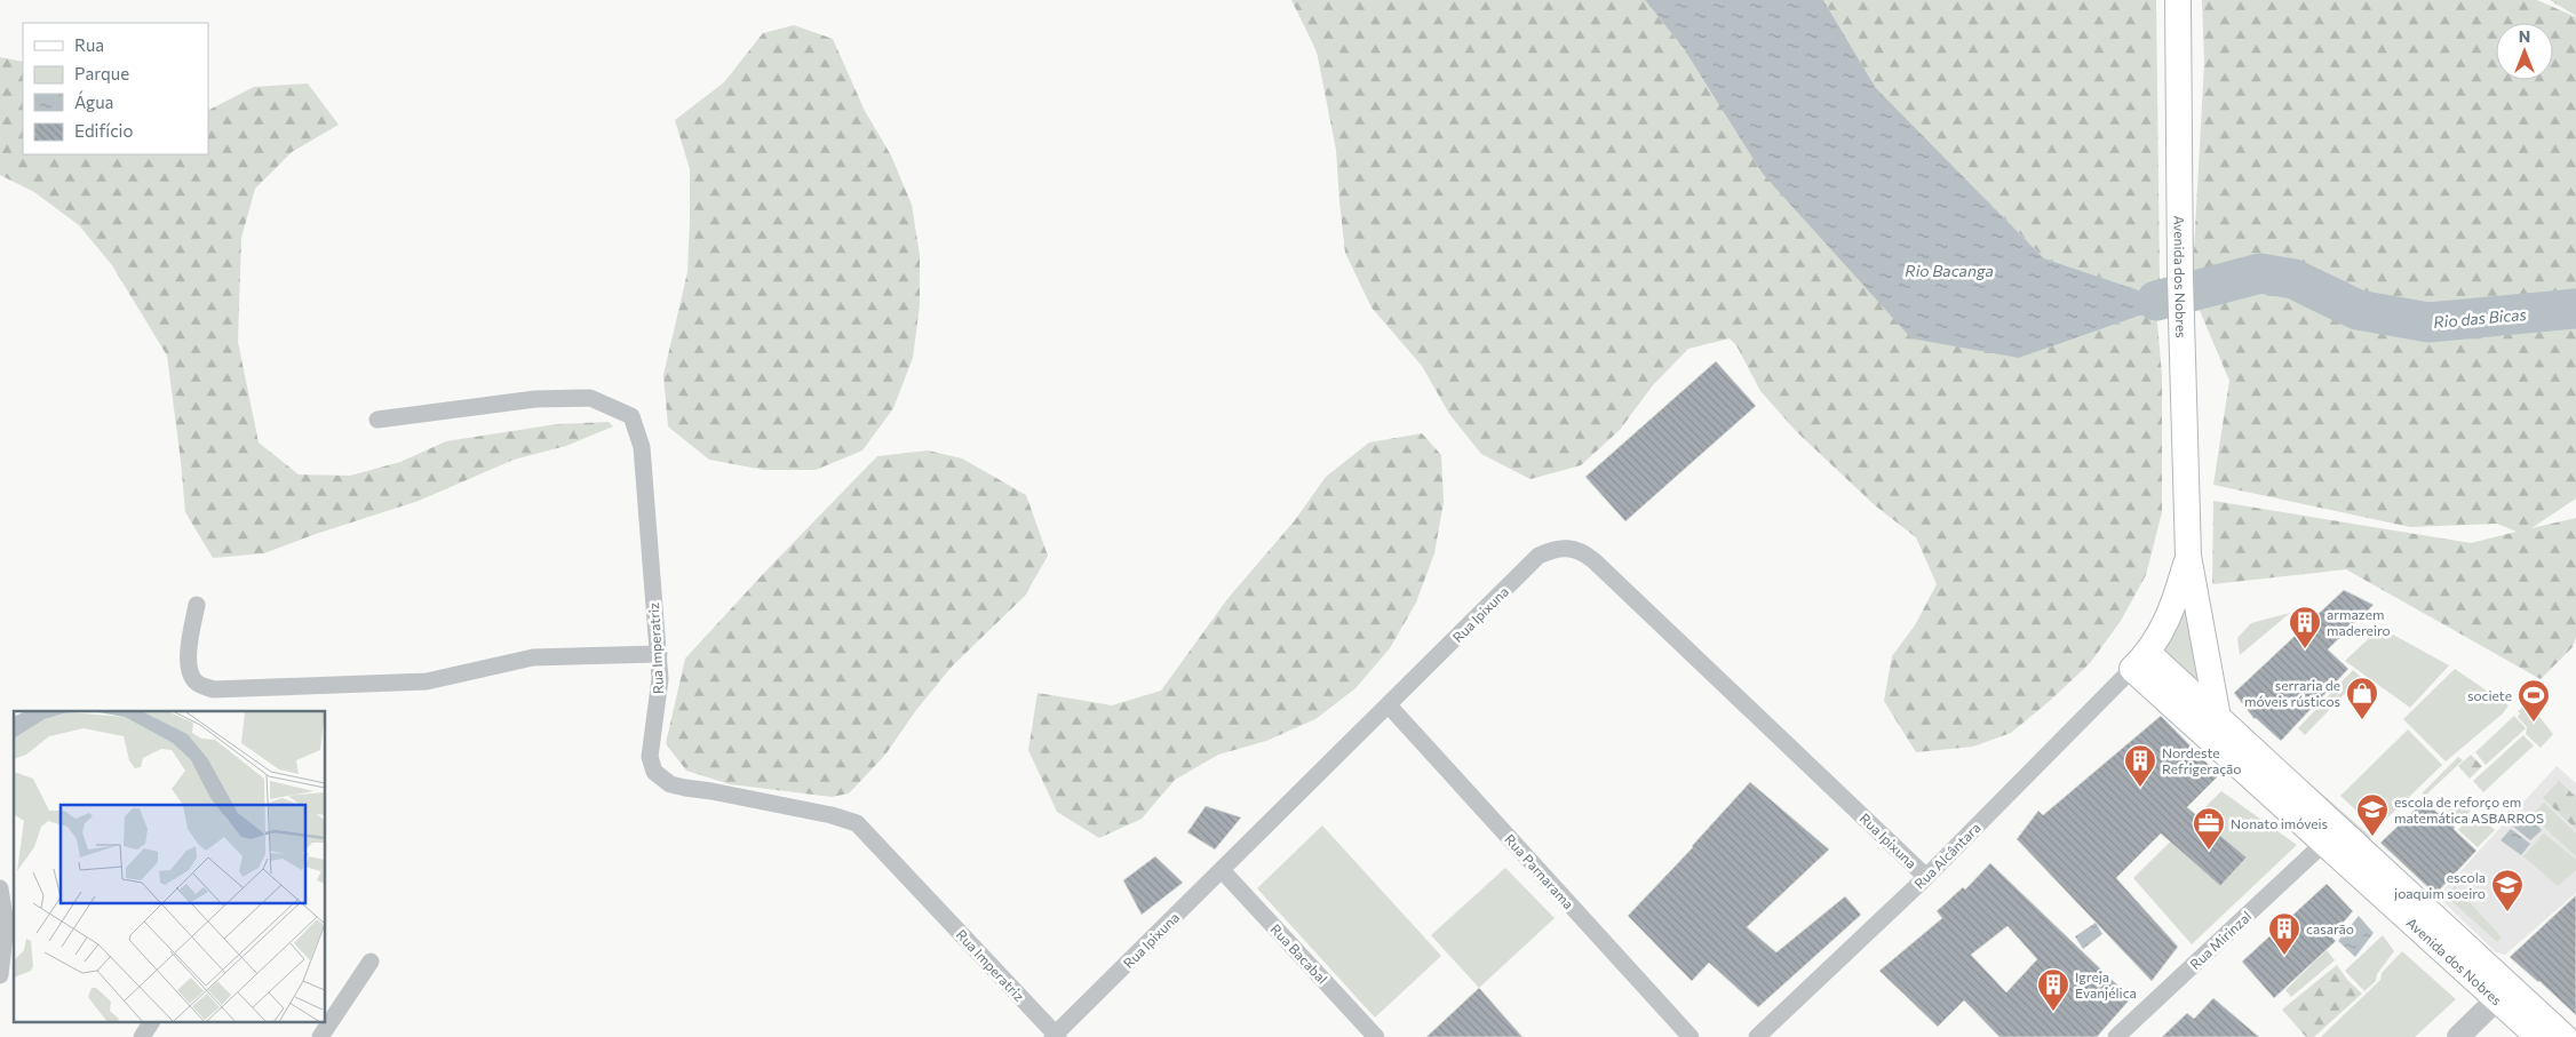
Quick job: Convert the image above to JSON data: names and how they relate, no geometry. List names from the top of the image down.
{
  "streets": {
    "main road": ["Avenida dos Nobres"],
    "street": [
      "Rua Ipixuna",
      "Rua Imperatriz",
      "Rua Alcântara",
      "Rua Parnarama",
      "Rua Mirinzal",
      "Rua Bacabal"
    ]
  },
  "crossings": [
    ["Avenida dos Nobres", "Rua Alcântara"],
    ["Avenida dos Nobres", "Rua Mirinzal"],
    ["Rua Ipixuna", "Rua Imperatriz"],
    ["Rua Ipixuna", "Rua Alcântara"],
    ["Rua Ipixuna", "Rua Parnarama"],
    ["Rua Ipixuna", "Rua Bacabal"]
  ],
  "water": ["Rio Bacanga", "Rio das Bicas"],
  "places": {
    "building": [
      "armazem madereiro",
      "Nordeste Refrigeração",
      "casarão",
      "Igreja Evanjélica"
    ],
    "shop": ["serraria de móveis rústicos"],
    "sports": ["societe"],
    "school or university": ["escola de reforço em matemática ASBARROS", "escola joaquim soeiro"],
    "office": ["Nonato imóveis"]
  },
  "legend": [
    "Rua",
    "Parque",
    "Água",
    "Edifício"
  ],
  "north": "top"
}
